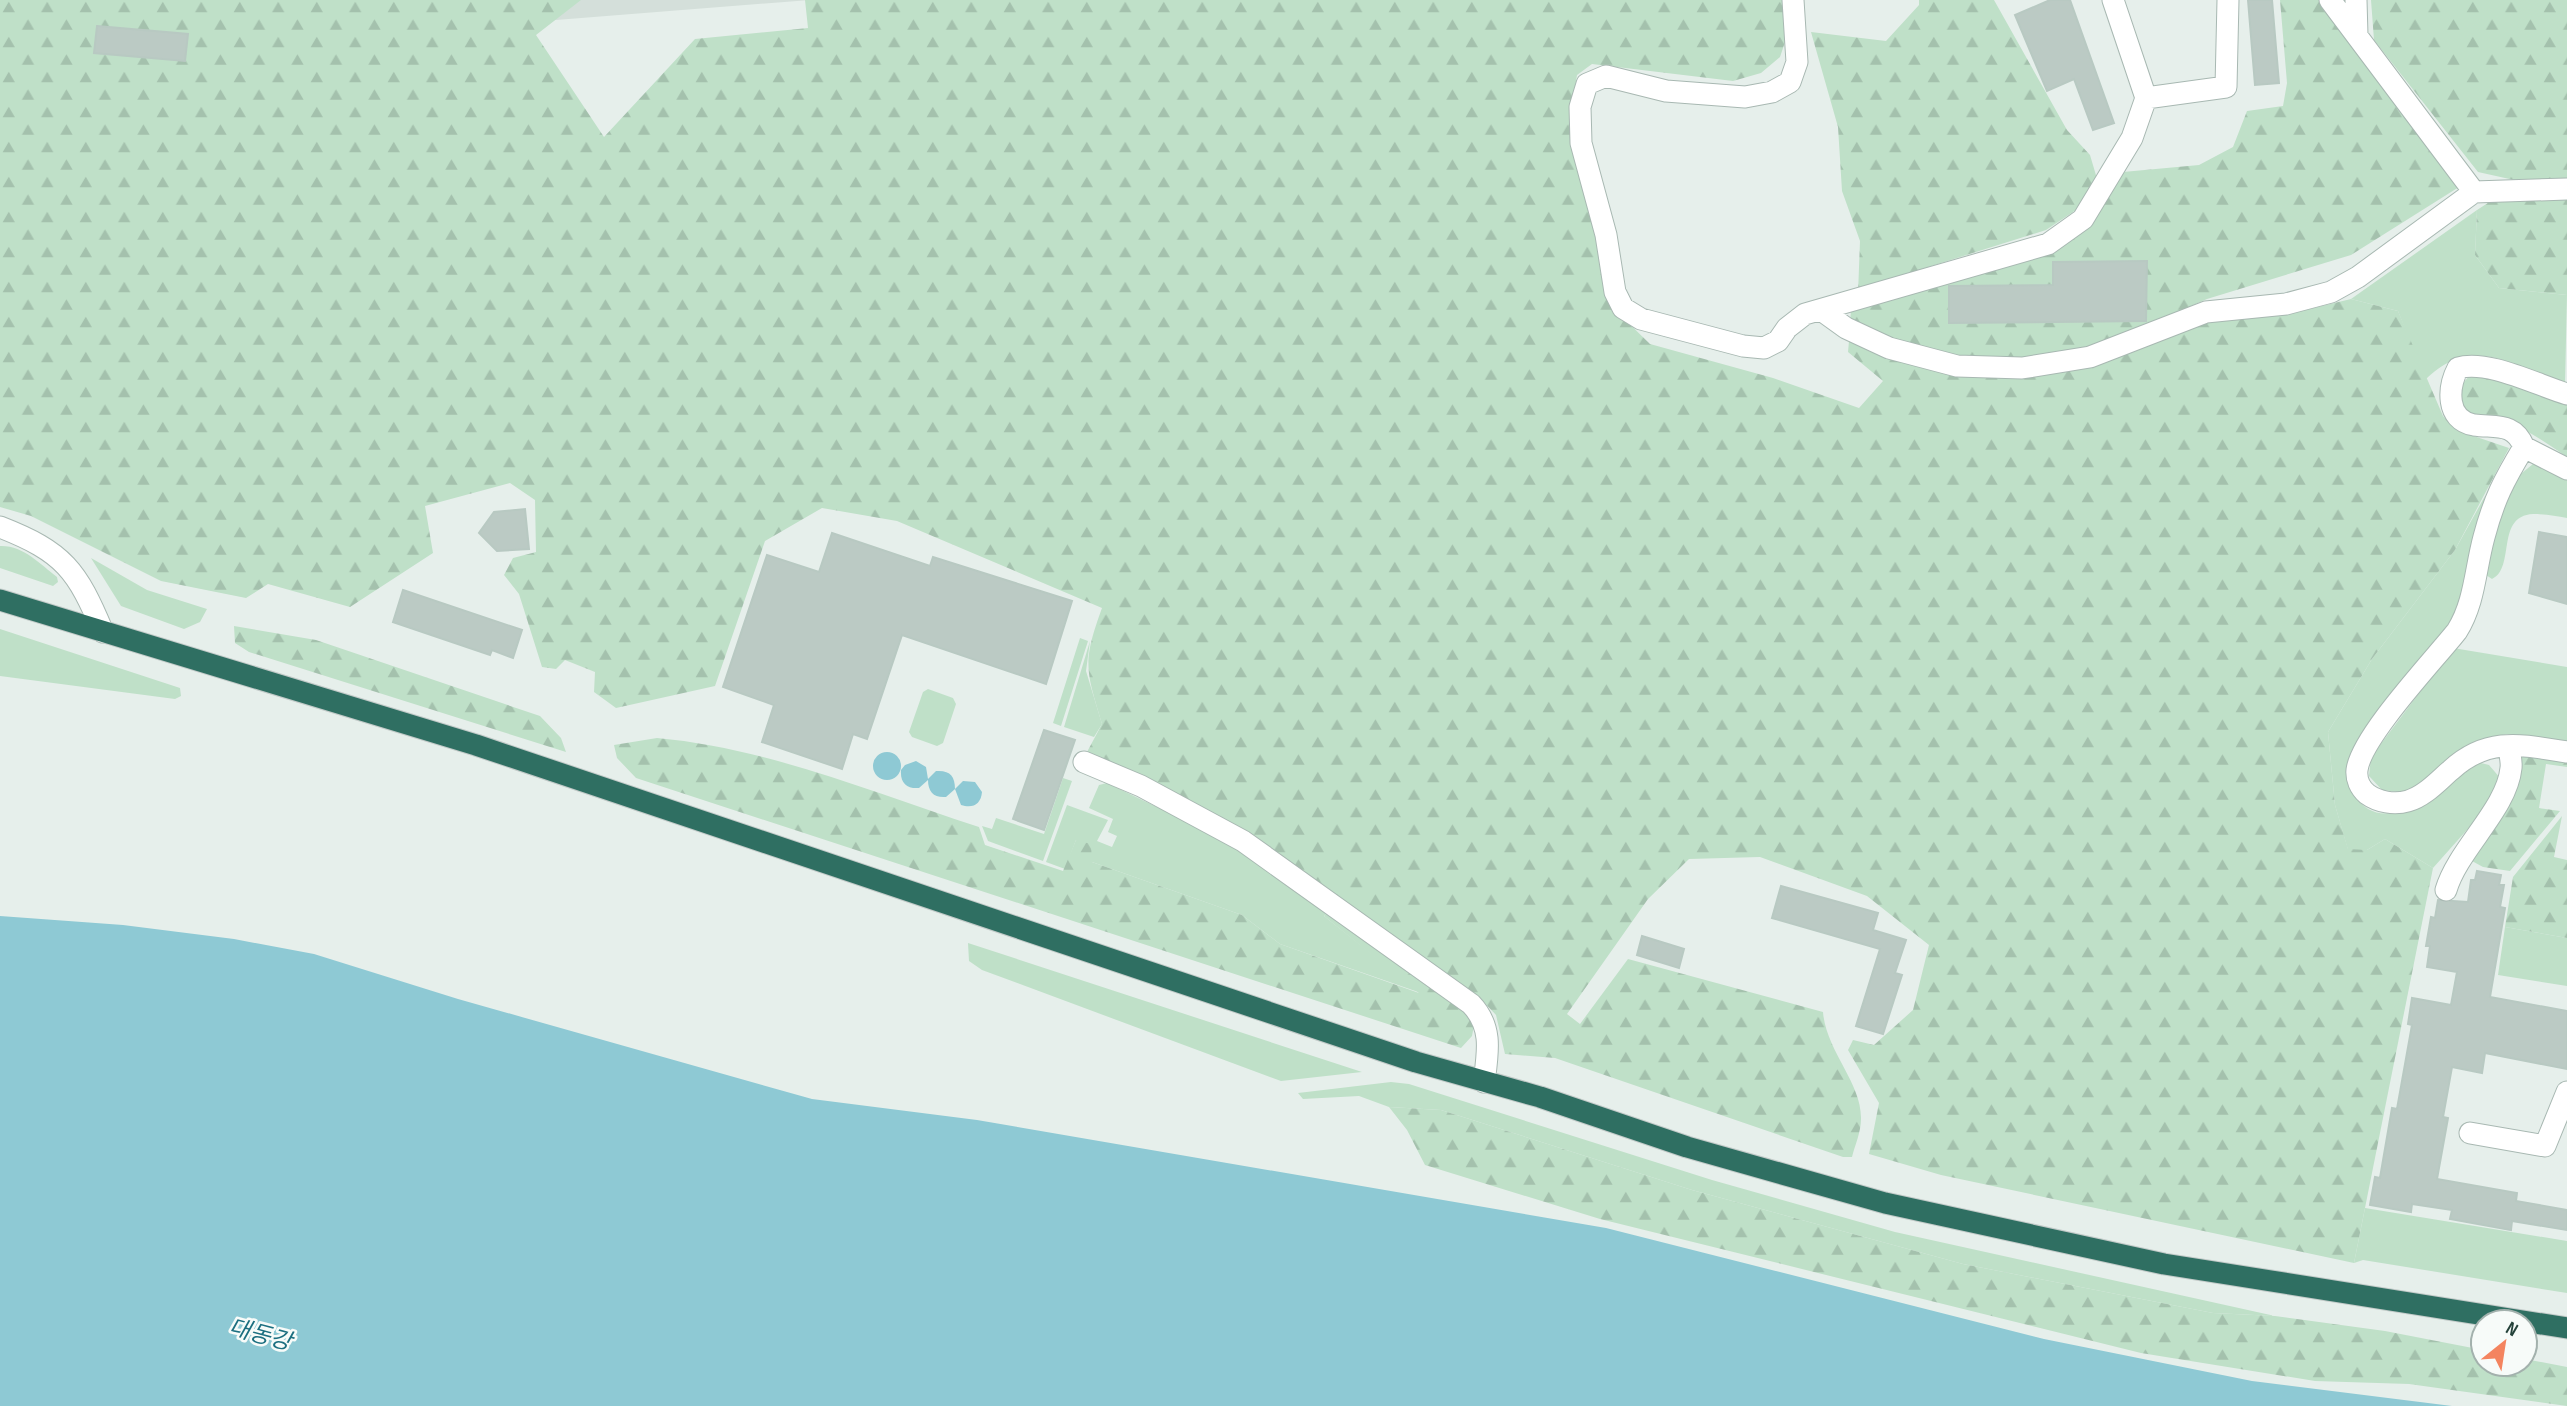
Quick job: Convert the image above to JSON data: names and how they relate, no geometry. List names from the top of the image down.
{
  "water": ["대동강"],
  "north": "top right"
}
